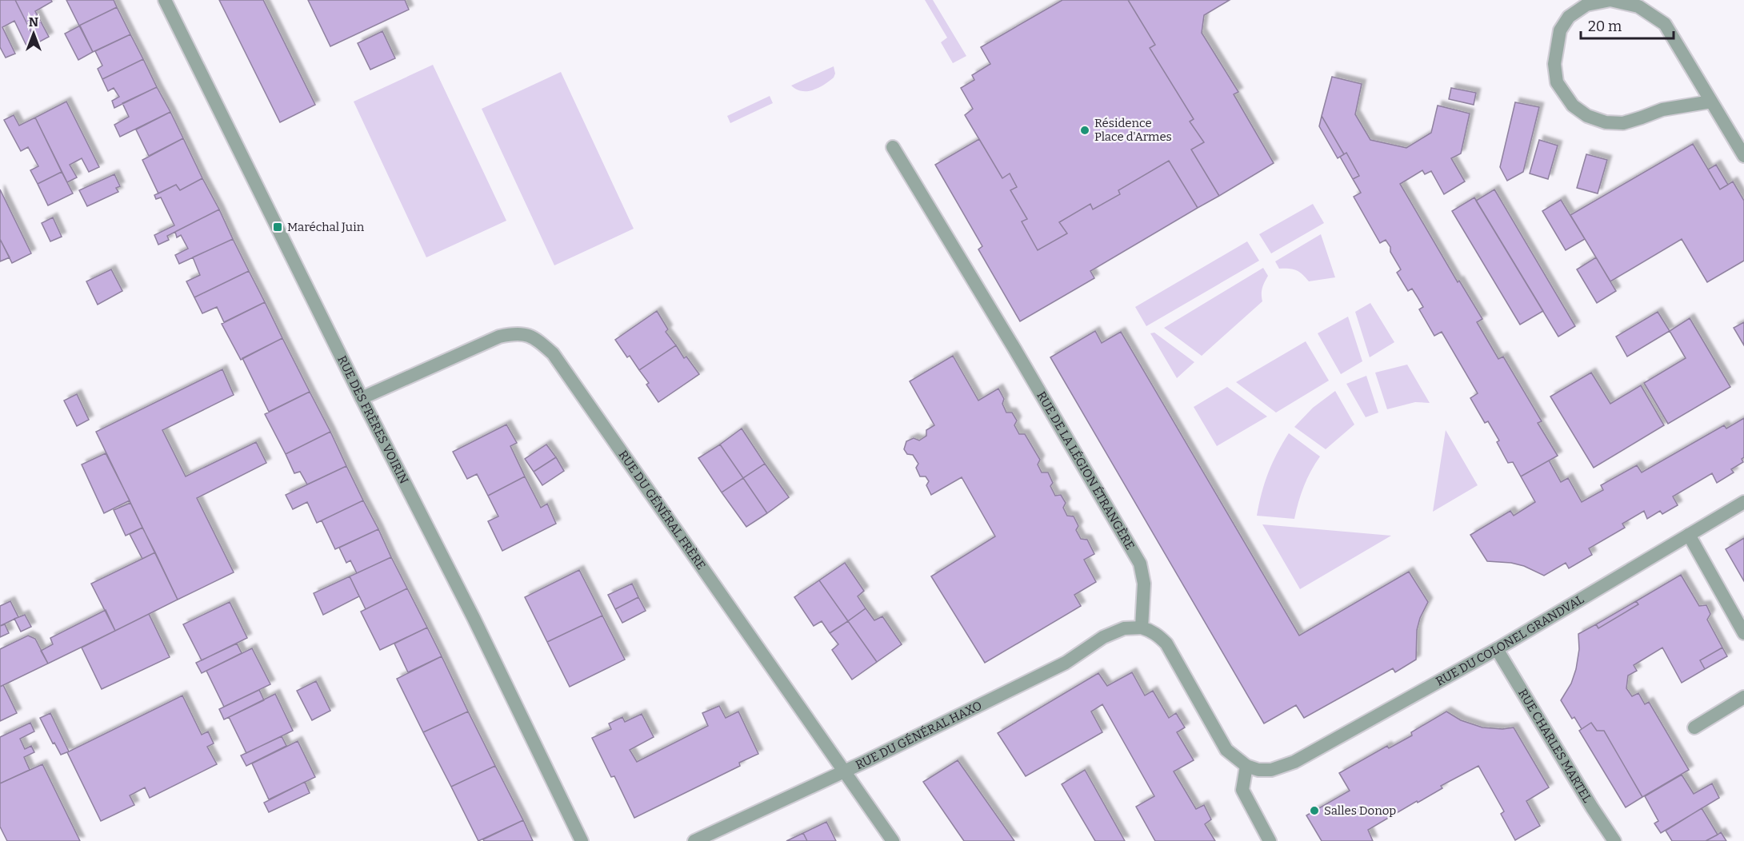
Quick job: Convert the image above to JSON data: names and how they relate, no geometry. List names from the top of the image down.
{
  "streets": {
    "street": [
      "RUE DES FRÈRES VOIRIN",
      "RUE DE LA LÉGION ÉTRANGÈRE",
      "RUE DU GÉNÉRAL FRÈRE",
      "RUE DU COLONEL GRANDVAL",
      "RUE DU GÉNÉRAL HAXO",
      "RUE CHARLES MARTEL"
    ]
  },
  "crossings": [
    ["RUE DES FRÈRES VOIRIN", "RUE DU GÉNÉRAL FRÈRE"],
    ["RUE DE LA LÉGION ÉTRANGÈRE", "RUE DU GÉNÉRAL HAXO"],
    ["RUE DU GÉNÉRAL FRÈRE", "RUE DU GÉNÉRAL HAXO"],
    ["RUE DU COLONEL GRANDVAL", "RUE CHARLES MARTEL"]
  ],
  "places": {
    "other": ["Résidence Place d'Armes", "Salles Donop"],
    "transit": ["Maréchal Juin"]
  },
  "scale_bar": "20 m",
  "north": "top"
}
